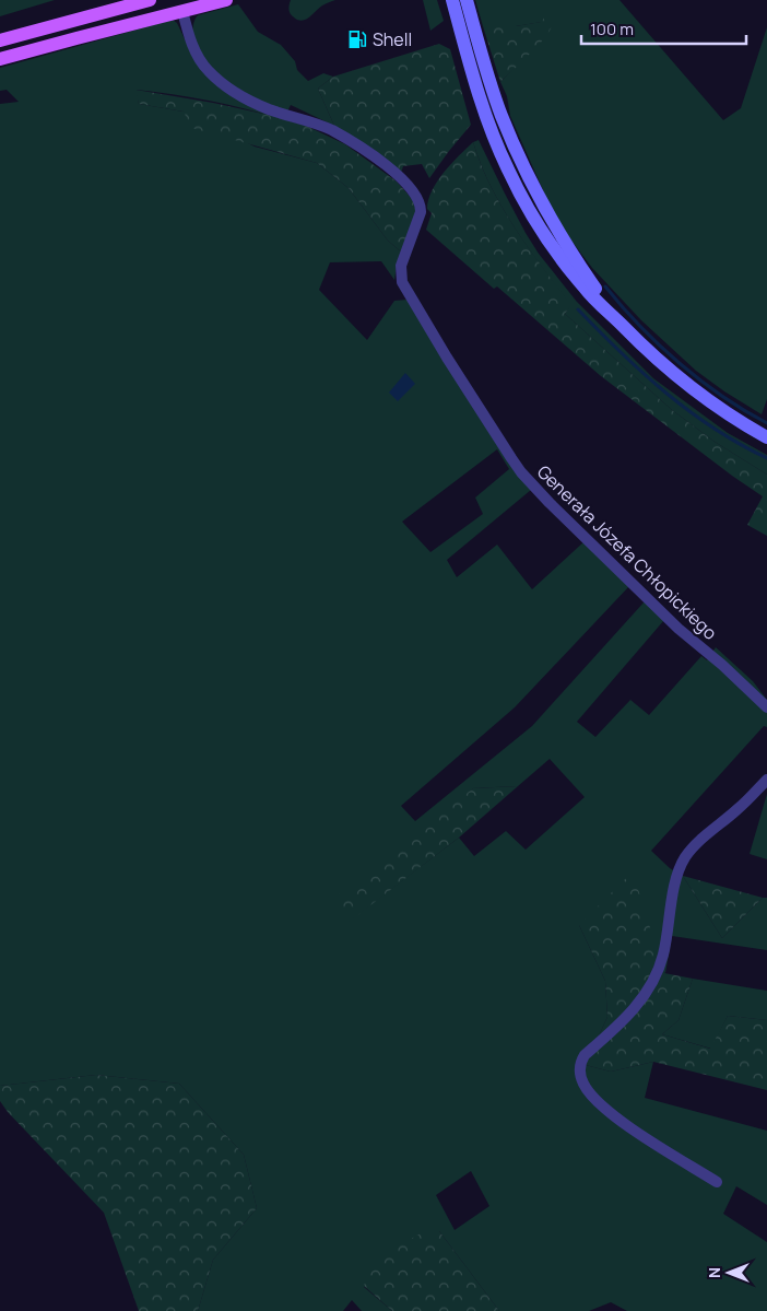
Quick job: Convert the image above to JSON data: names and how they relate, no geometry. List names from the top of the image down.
{
  "streets": {
    "street": ["Generała Józefa Chłopickiego"]
  },
  "places": {
    "fuel station": ["Shell"]
  },
  "scale_bar": "100 m",
  "north": "left"
}
